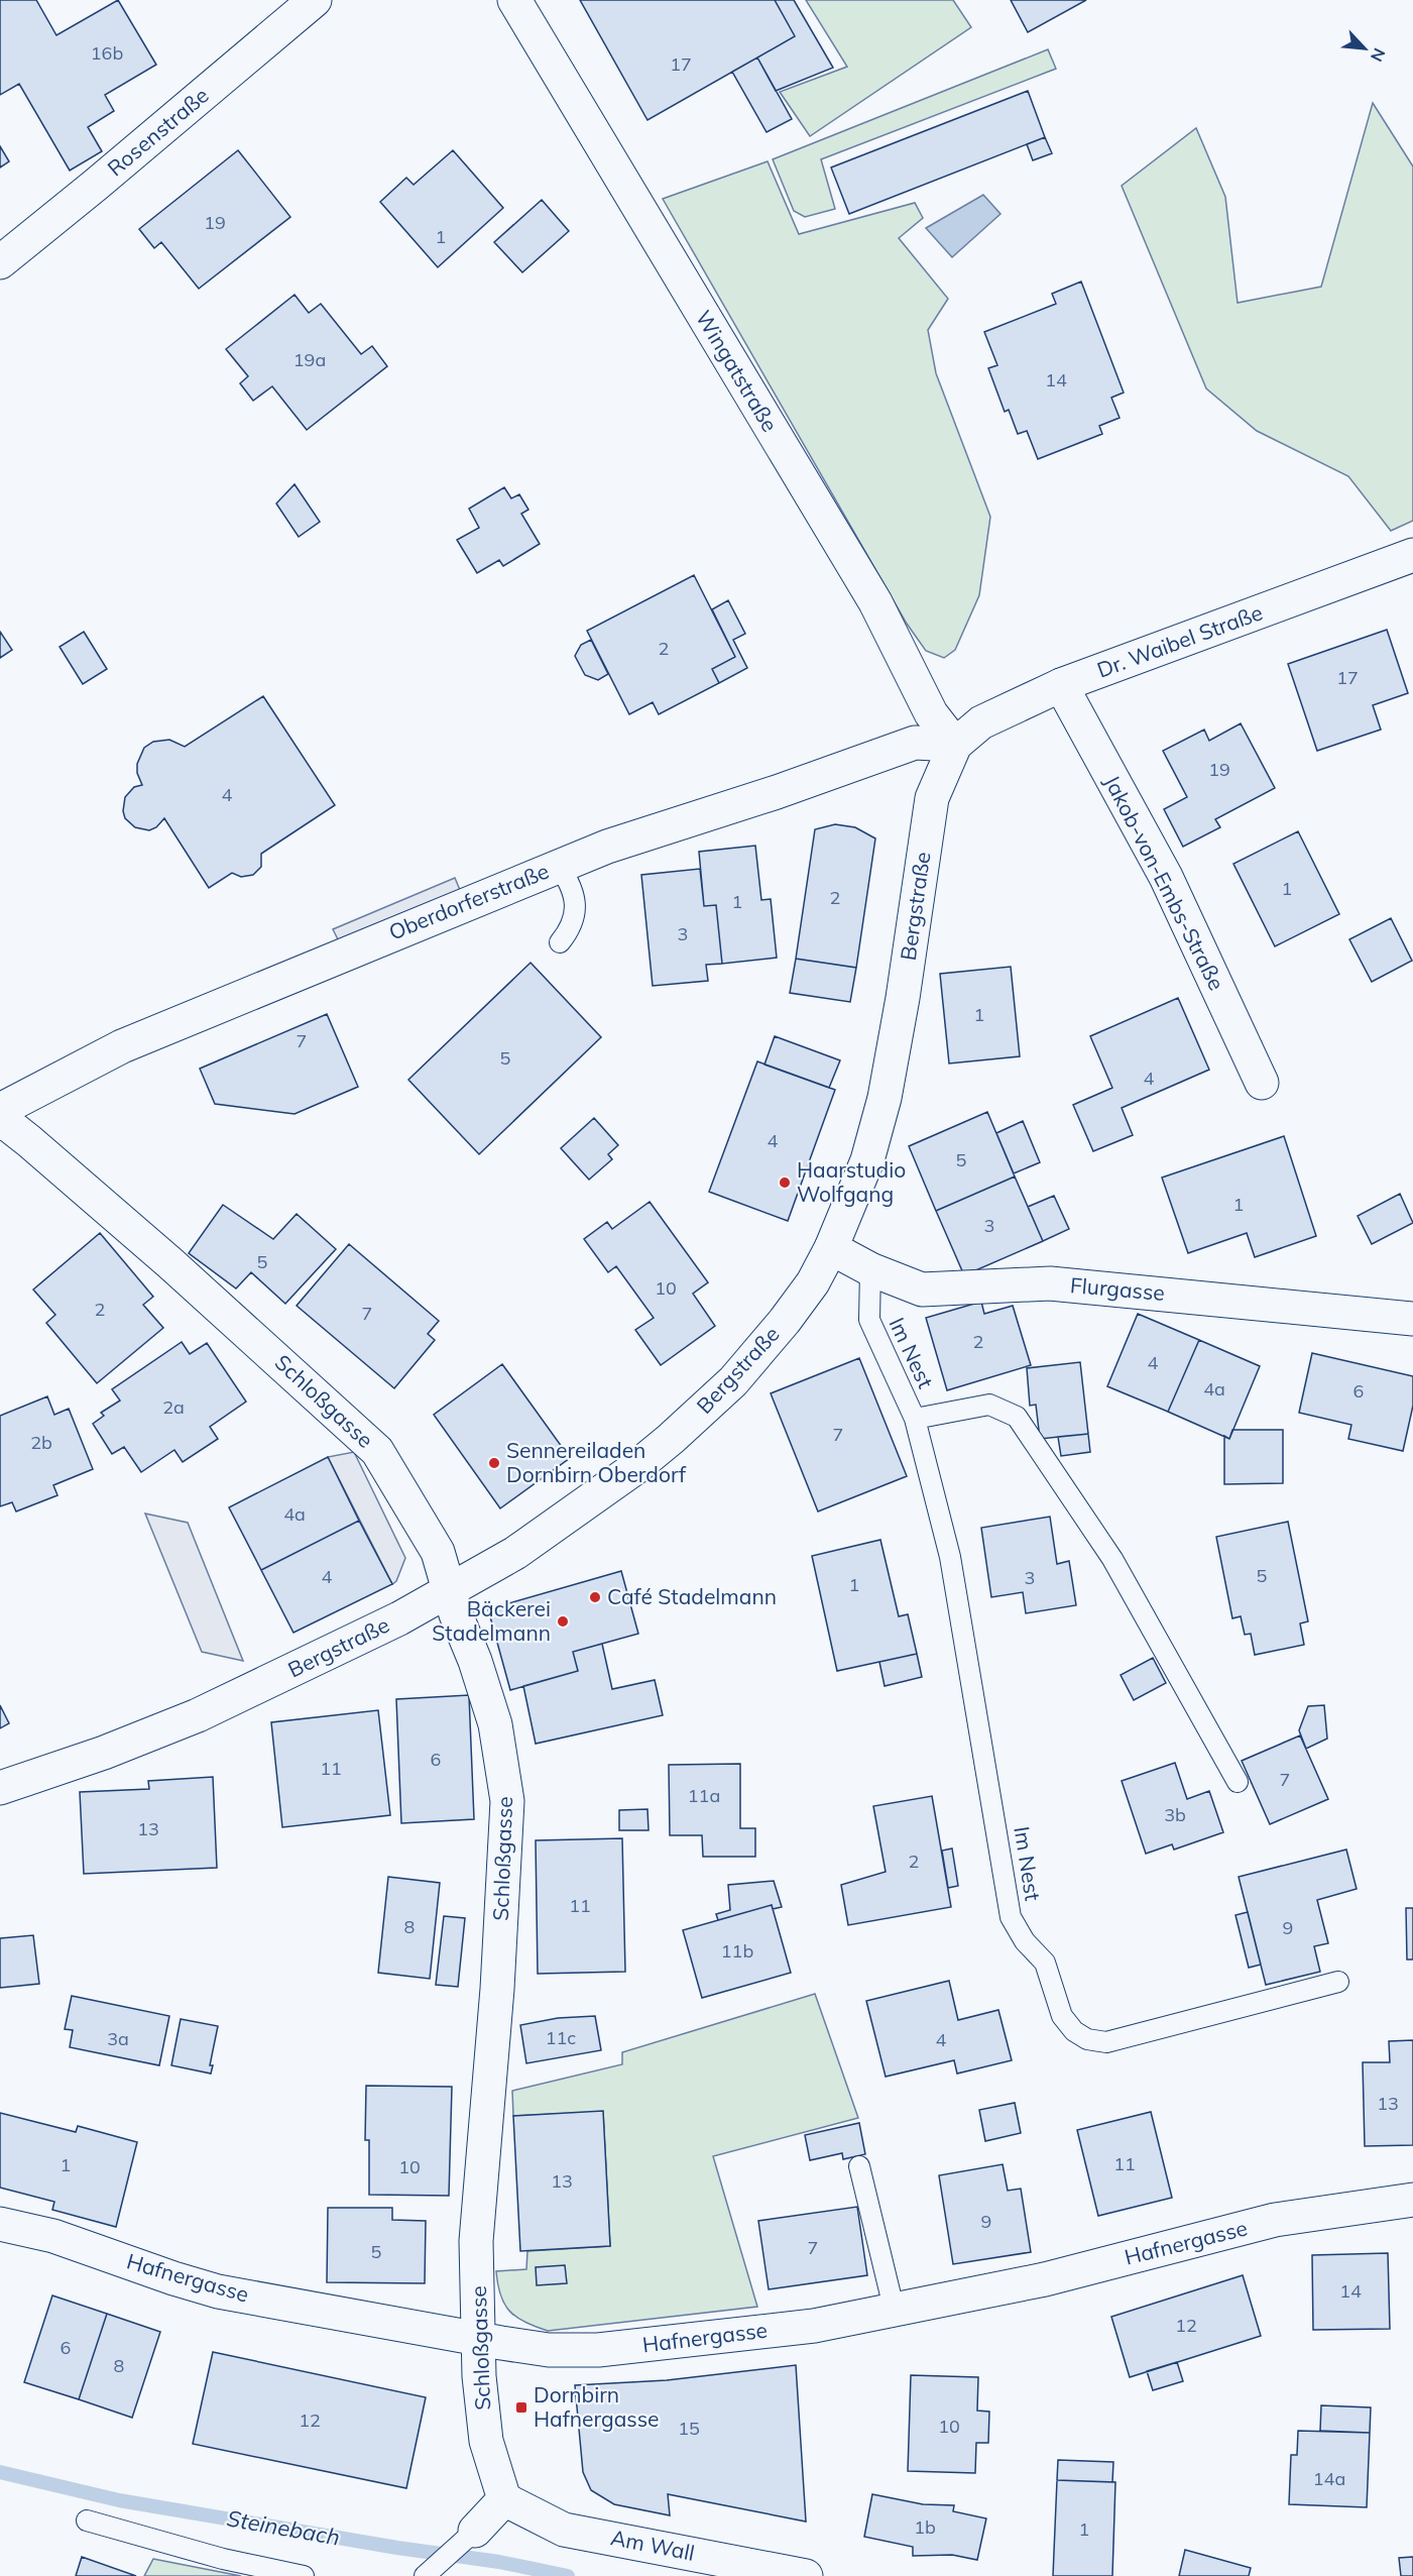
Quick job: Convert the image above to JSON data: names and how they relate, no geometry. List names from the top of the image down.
{
  "streets": {
    "street": [
      "Rosenstraße",
      "Wingatstraße",
      "Dr. Waibel Straße",
      "Jakob-von-Embs-Straße",
      "Oberdorferstraße",
      "Bergstraße",
      "Flurgasse",
      "Schloßgasse",
      "Hafnergasse",
      "Am Wall"
    ],
    "lane": ["Im Nest"]
  },
  "crossings": [
    ["Wingatstraße", "Dr. Waibel Straße"],
    ["Wingatstraße", "Oberdorferstraße"],
    ["Wingatstraße", "Bergstraße"],
    ["Dr. Waibel Straße", "Jakob-von-Embs-Straße"],
    ["Dr. Waibel Straße", "Oberdorferstraße"],
    ["Dr. Waibel Straße", "Bergstraße"],
    ["Oberdorferstraße", "Bergstraße"],
    ["Bergstraße", "Flurgasse"],
    ["Bergstraße", "Schloßgasse"],
    ["Flurgasse", "Im Nest"],
    ["Schloßgasse", "Hafnergasse"],
    ["Schloßgasse", "Am Wall"]
  ],
  "water": ["Steinebach"],
  "places": {
    "other": [
      "Haarstudio Wolfgang",
      "Sennereiladen Dornbirn Oberdorf",
      "Café Stadelmann",
      "Bäckerei Stadelmann"
    ],
    "transit": ["Dornbirn Hafnergasse"]
  },
  "house_numbers": [
    "16b",
    "17",
    "19",
    "1",
    "19a",
    "14",
    "2",
    "17",
    "19",
    "4",
    "1",
    "2",
    "1",
    "3",
    "1",
    "7",
    "5",
    "4",
    "4",
    "5",
    "1",
    "3",
    "5",
    "10",
    "2",
    "7",
    "2",
    "4",
    "4a",
    "6",
    "2a",
    "7",
    "2b",
    "4a",
    "5",
    "4",
    "3",
    "1",
    "6",
    "11",
    "7",
    "11a",
    "3b",
    "13",
    "2",
    "11",
    "8",
    "9",
    "11b",
    "11c",
    "3a",
    "4",
    "13",
    "11",
    "1",
    "10",
    "13",
    "9",
    "7",
    "5",
    "14",
    "12",
    "6",
    "8",
    "12",
    "10",
    "15",
    "14a",
    "1b",
    "1"
  ],
  "north": "bottom right"
}
